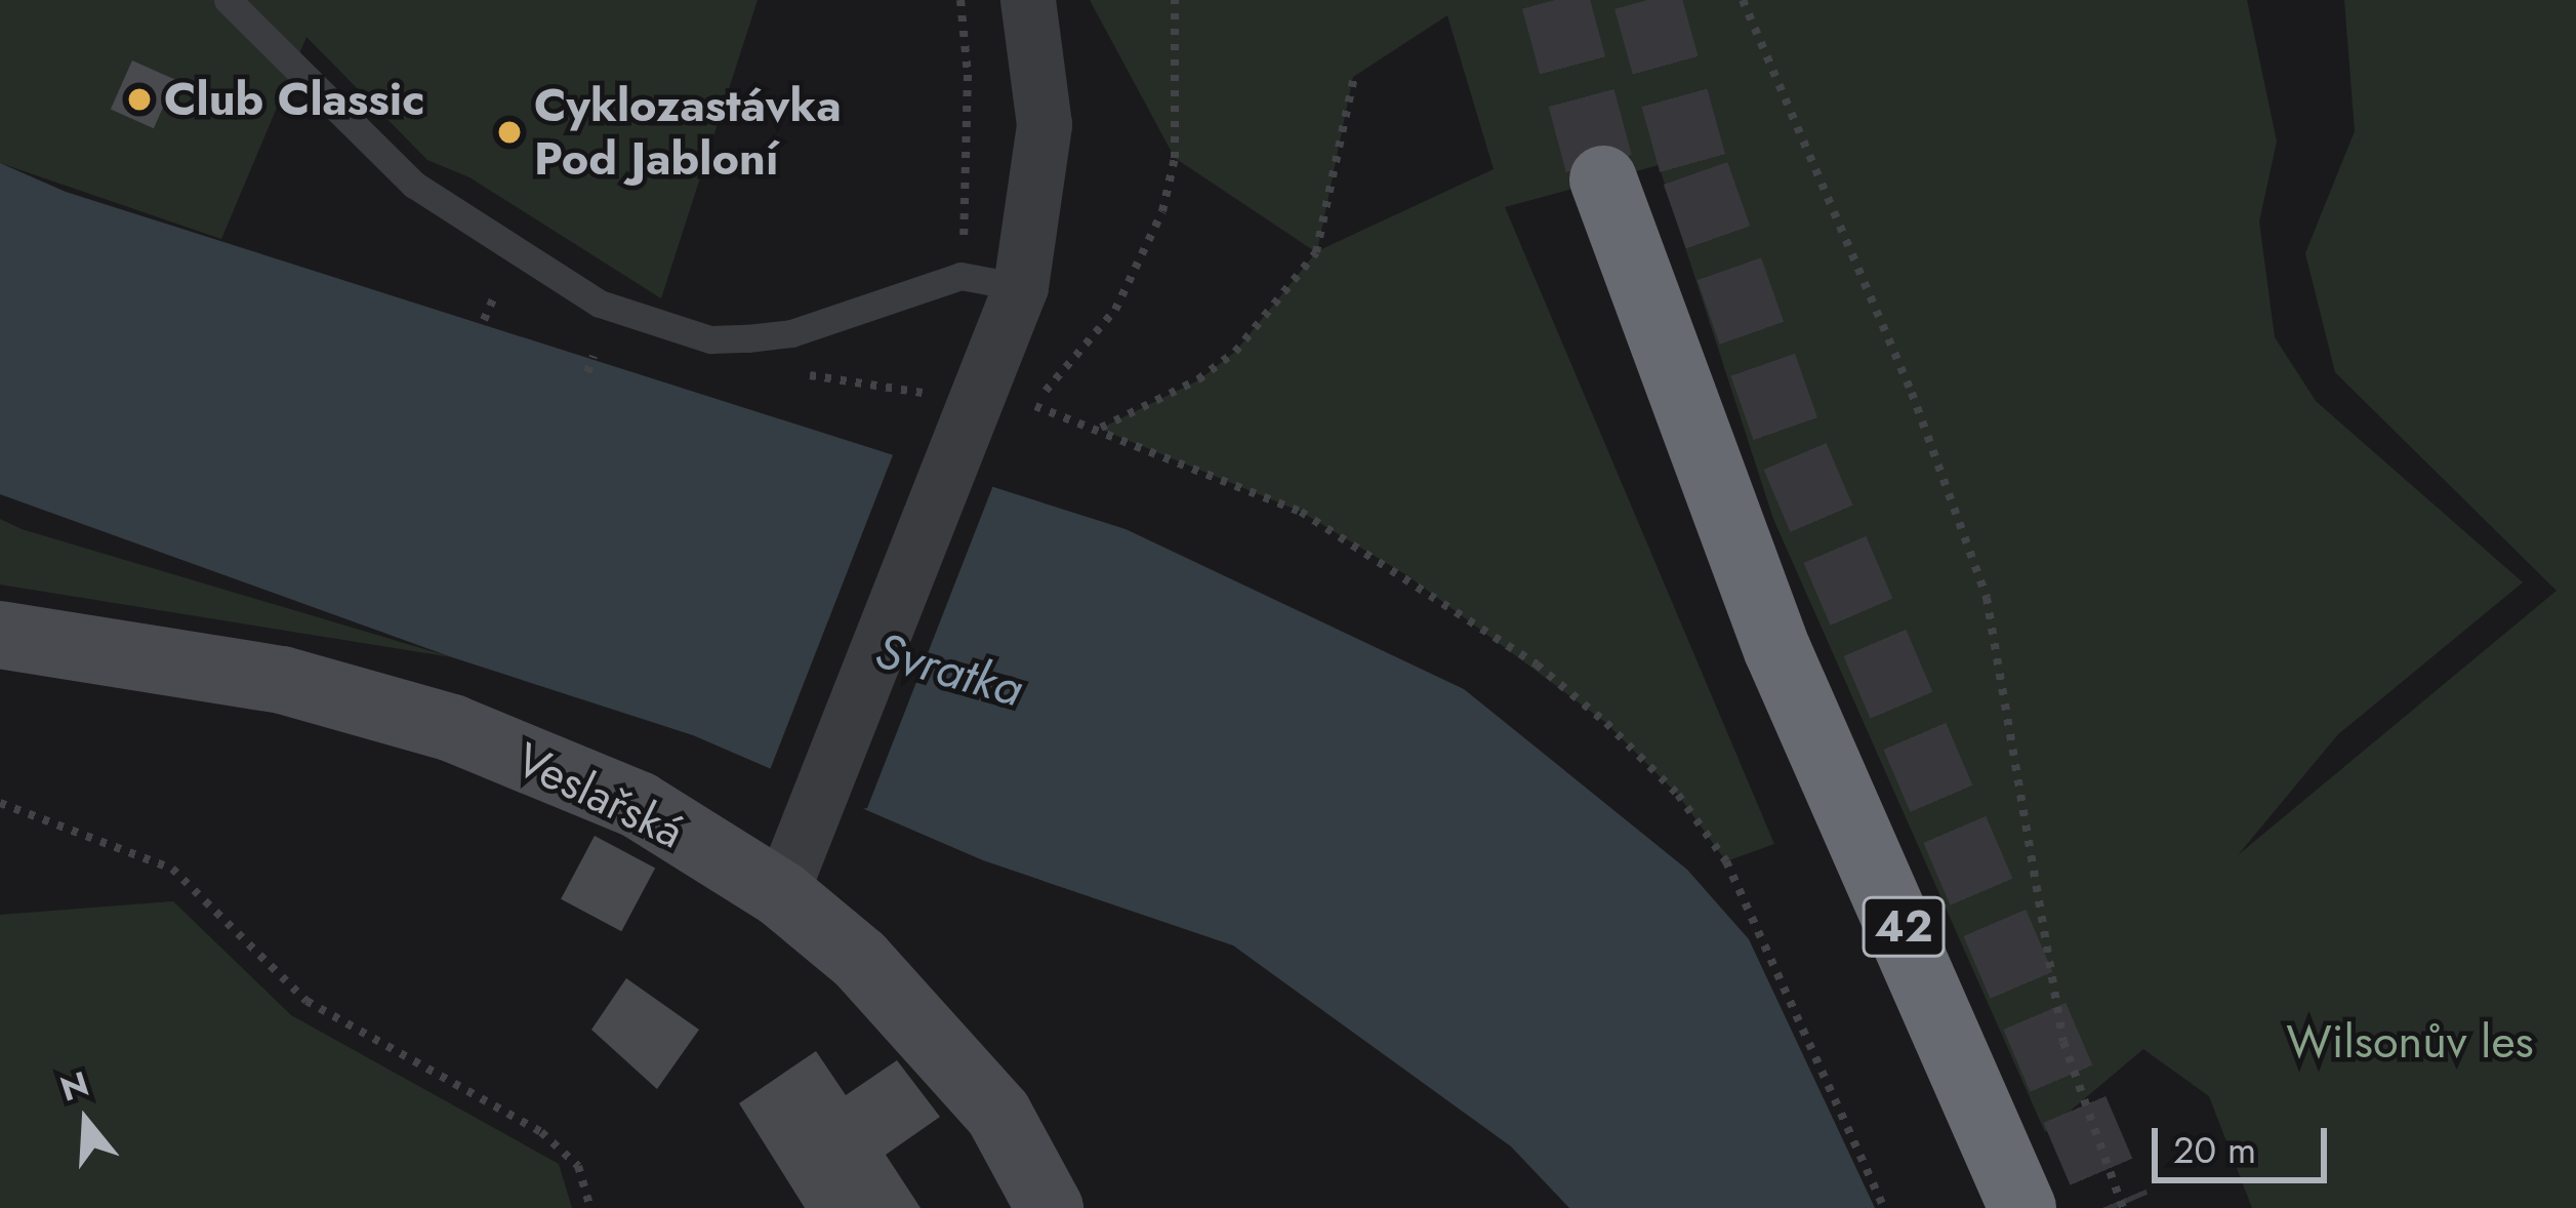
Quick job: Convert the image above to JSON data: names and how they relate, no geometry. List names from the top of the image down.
{
  "streets": {
    "highway": ["42"],
    "street": ["Veslařská"]
  },
  "water": ["Svratka"],
  "parks": ["Wilsonův les"],
  "places": ["Club Classic", "Cyklozastávka Pod Jabloní"],
  "scale_bar": "20 m",
  "north": "top"
}
